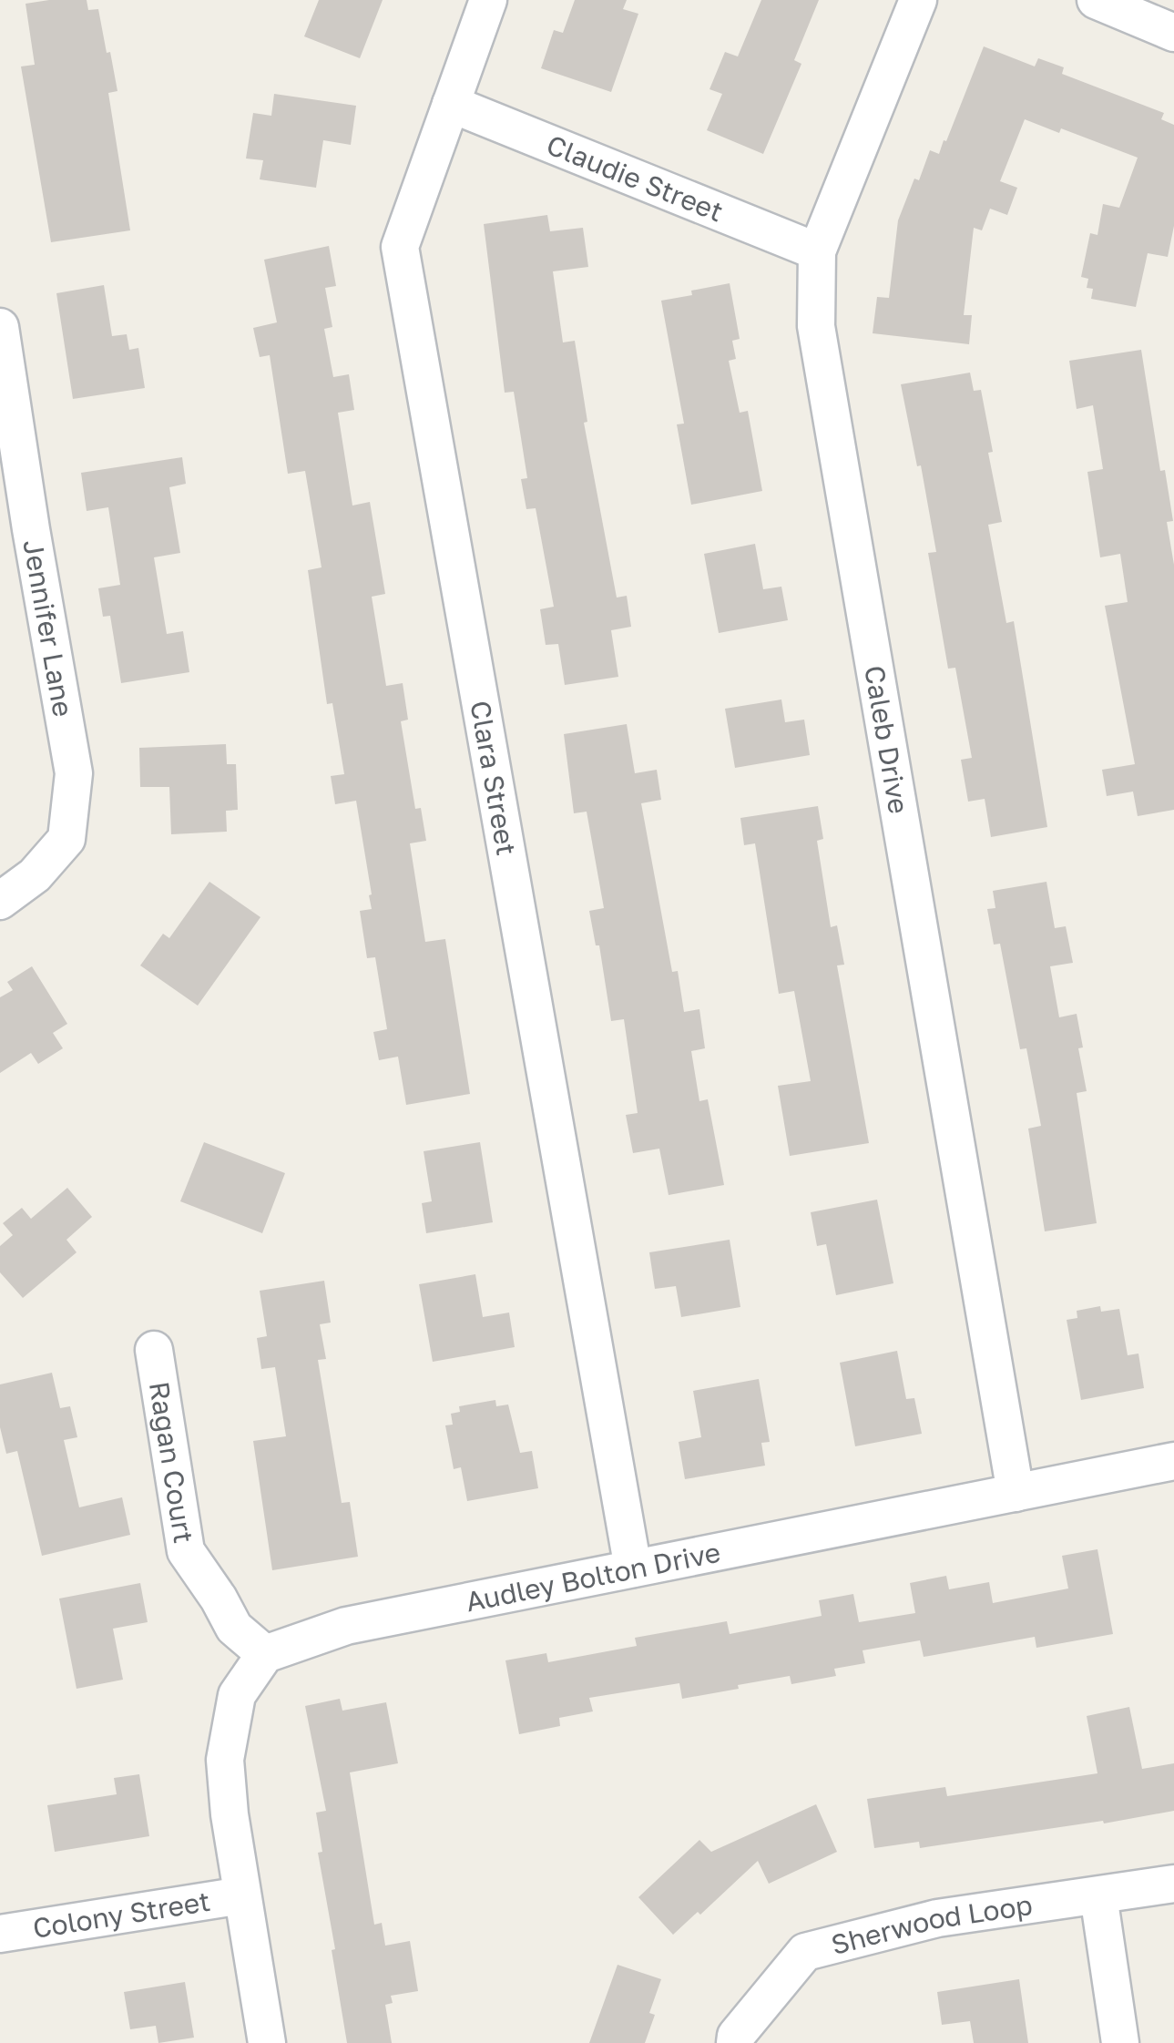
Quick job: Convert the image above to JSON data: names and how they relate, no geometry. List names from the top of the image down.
{
  "streets": {
    "street": [
      "Claudie Street",
      "Jennifer Lane",
      "Caleb Drive",
      "Clara Street",
      "Ragan Court",
      "Audley Bolton Drive",
      "Colony Street",
      "Sherwood Loop"
    ]
  },
  "crossings": [
    ["Claudie Street", "Caleb Drive"],
    ["Claudie Street", "Clara Street"],
    ["Caleb Drive", "Audley Bolton Drive"],
    ["Clara Street", "Audley Bolton Drive"],
    ["Ragan Court", "Audley Bolton Drive"]
  ]
}
